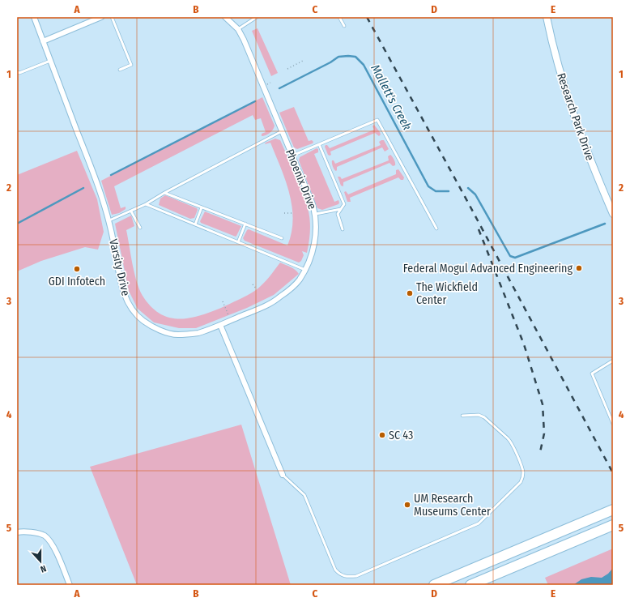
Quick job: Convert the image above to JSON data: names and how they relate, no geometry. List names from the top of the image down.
{
  "streets": {
    "street": ["Research Park Drive", "Phoenix Drive", "Varsity Drive"]
  },
  "crossings": [
    ["Phoenix Drive", "Varsity Drive"]
  ],
  "water": ["Mallett's Creek"],
  "places": [
    "Federal Mogul Advanced Engineering",
    "GDI Infotech",
    "The Wickfield Center",
    "SC 43",
    "UM Research Museums Center"
  ],
  "north": "bottom",
  "grid": {
    "columns": [
      "A",
      "B",
      "C",
      "D",
      "E"
    ],
    "rows": [
      "1",
      "2",
      "3",
      "4",
      "5"
    ]
  }
}
